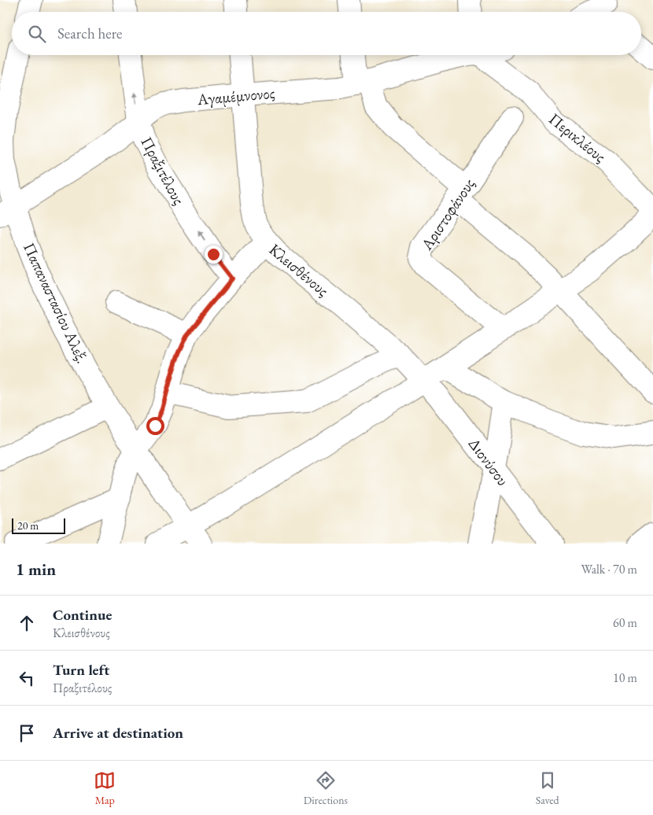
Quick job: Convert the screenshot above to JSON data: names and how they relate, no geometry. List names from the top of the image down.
{
  "streets": {
    "street": [
      "Αγαμέμνονος",
      "Περικλέους",
      "Πραξιτέλους",
      "Αριστοφάνους",
      "Κλεισθένους",
      "Παπαναστασίου Αλεξ.",
      "Διονύσου"
    ]
  },
  "crossings": [
    ["Αγαμέμνονος", "Πραξιτέλους"],
    ["Αγαμέμνονος", "Παπαναστασίου Αλεξ."],
    ["Πραξιτέλους", "Κλεισθένους"],
    ["Κλεισθένους", "Παπαναστασίου Αλεξ."],
    ["Κλεισθένους", "Διονύσου"]
  ],
  "scale_bar": "20 m",
  "page": {
    "search": "Search here",
    "scale": "20 m",
    "heading": ["1 min", "Walk · 70 m"],
    "list": [
      ["Continue", "Κλεισθένους", "60 m"],
      ["Turn left", "Πραξιτέλους", "10 m"],
      "Arrive at destination"
    ],
    "nav": ["Map", "Directions", "Saved"]
  }
}
